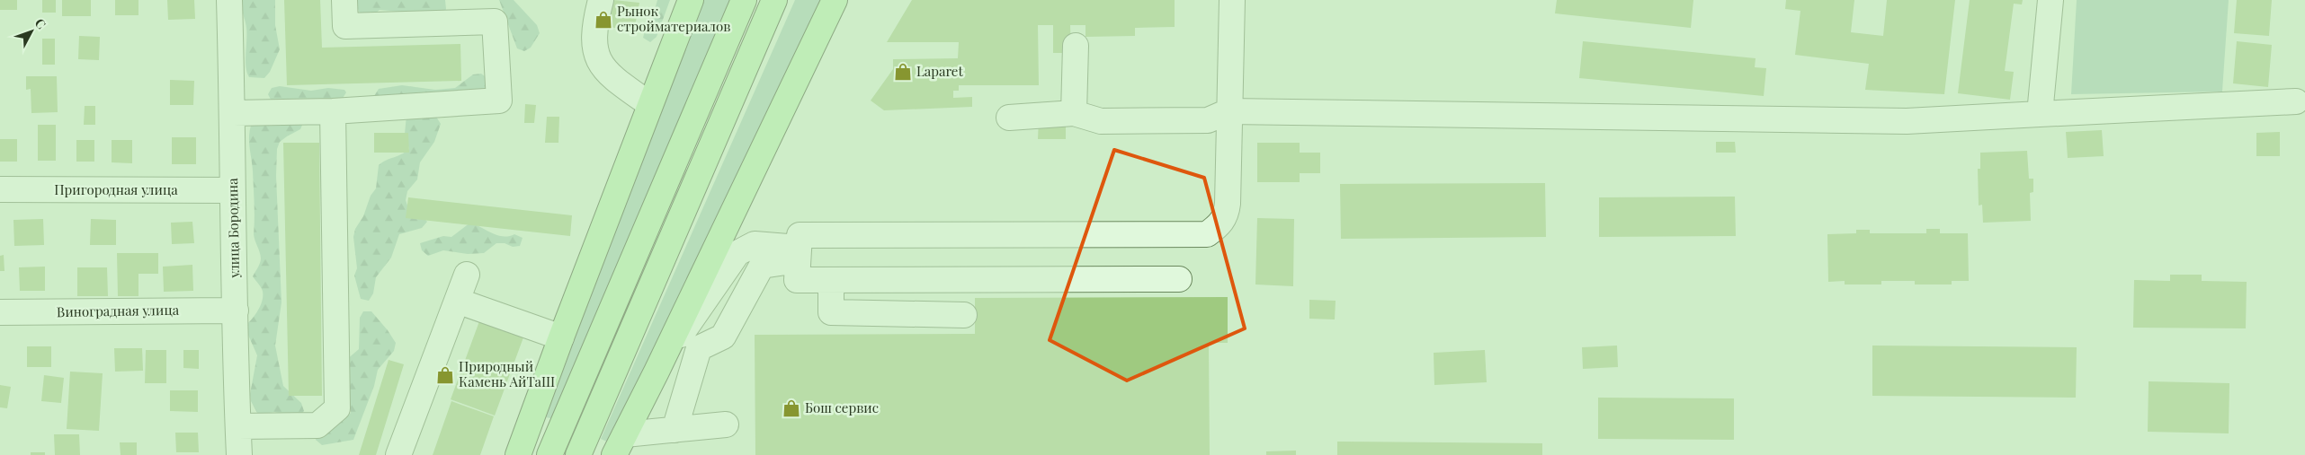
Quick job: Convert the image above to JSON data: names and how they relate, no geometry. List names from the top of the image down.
{
  "streets": {
    "street": ["Пригородная улица", "улица Бородина", "Виноградная улица"]
  },
  "crossings": [
    ["Пригородная улица", "улица Бородина"],
    ["улица Бородина", "Виноградная улица"]
  ],
  "places": {
    "shop": [
      "Рынок стройматериалов",
      "Laparet",
      "Природный Камень АйТаШ",
      "Бош сервис"
    ]
  },
  "north": "top right"
}
